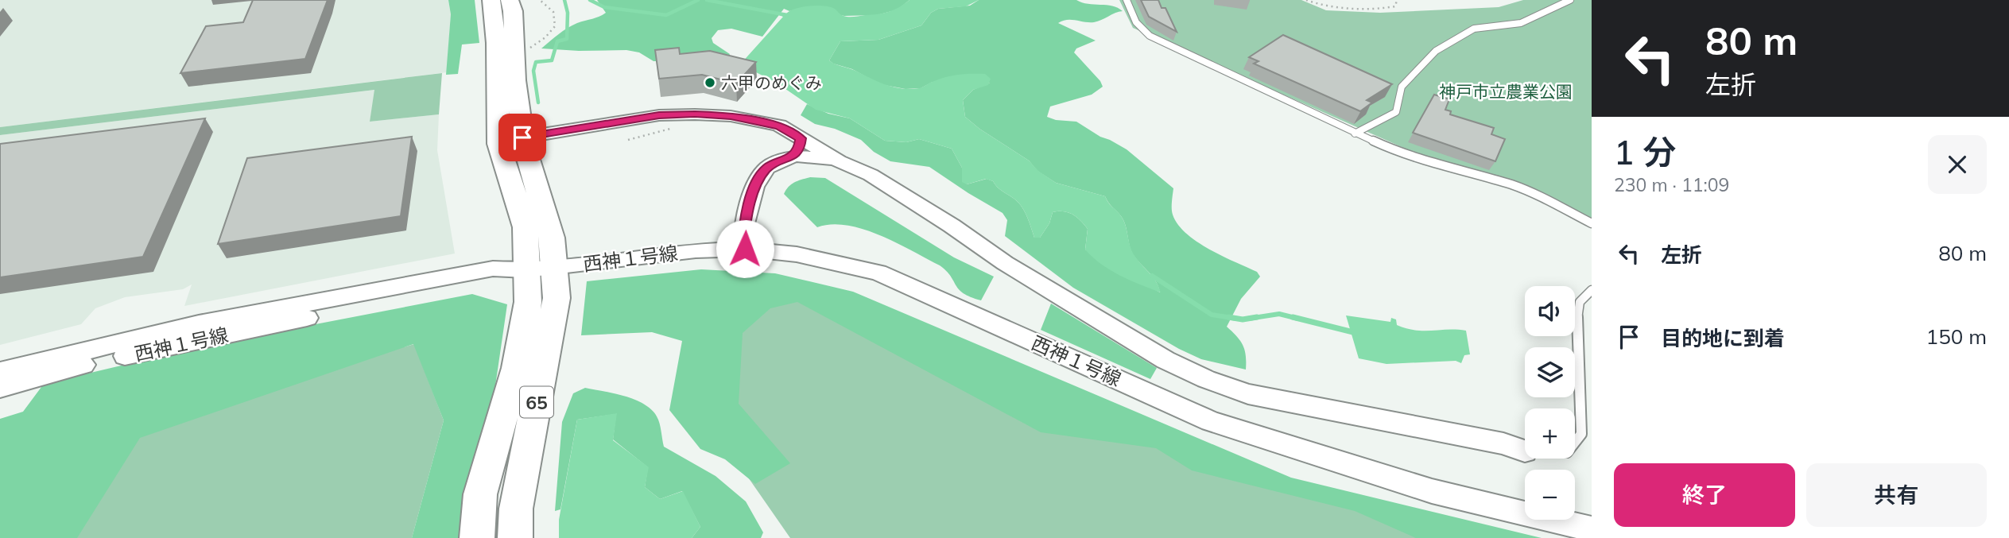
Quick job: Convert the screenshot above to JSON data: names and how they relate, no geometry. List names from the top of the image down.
{
  "streets": {
    "main road": ["65"],
    "street": ["西神１号線"]
  },
  "crossings": [
    ["西神１号線", "65"]
  ],
  "parks": ["神戸市立農業公園"],
  "places": ["六甲のめぐみ"],
  "page": {
    "turn": ["80 m", "左折"],
    "heading": ["1 分", "230 m · 11:09"],
    "list": [
      {
        "name": "左折",
        "value": "80 m"
      },
      {
        "name": "目的地に到着",
        "value": "150 m"
      }
    ],
    "map_buttons": ["+", "−"],
    "buttons": ["終了", "共有"]
  }
}
